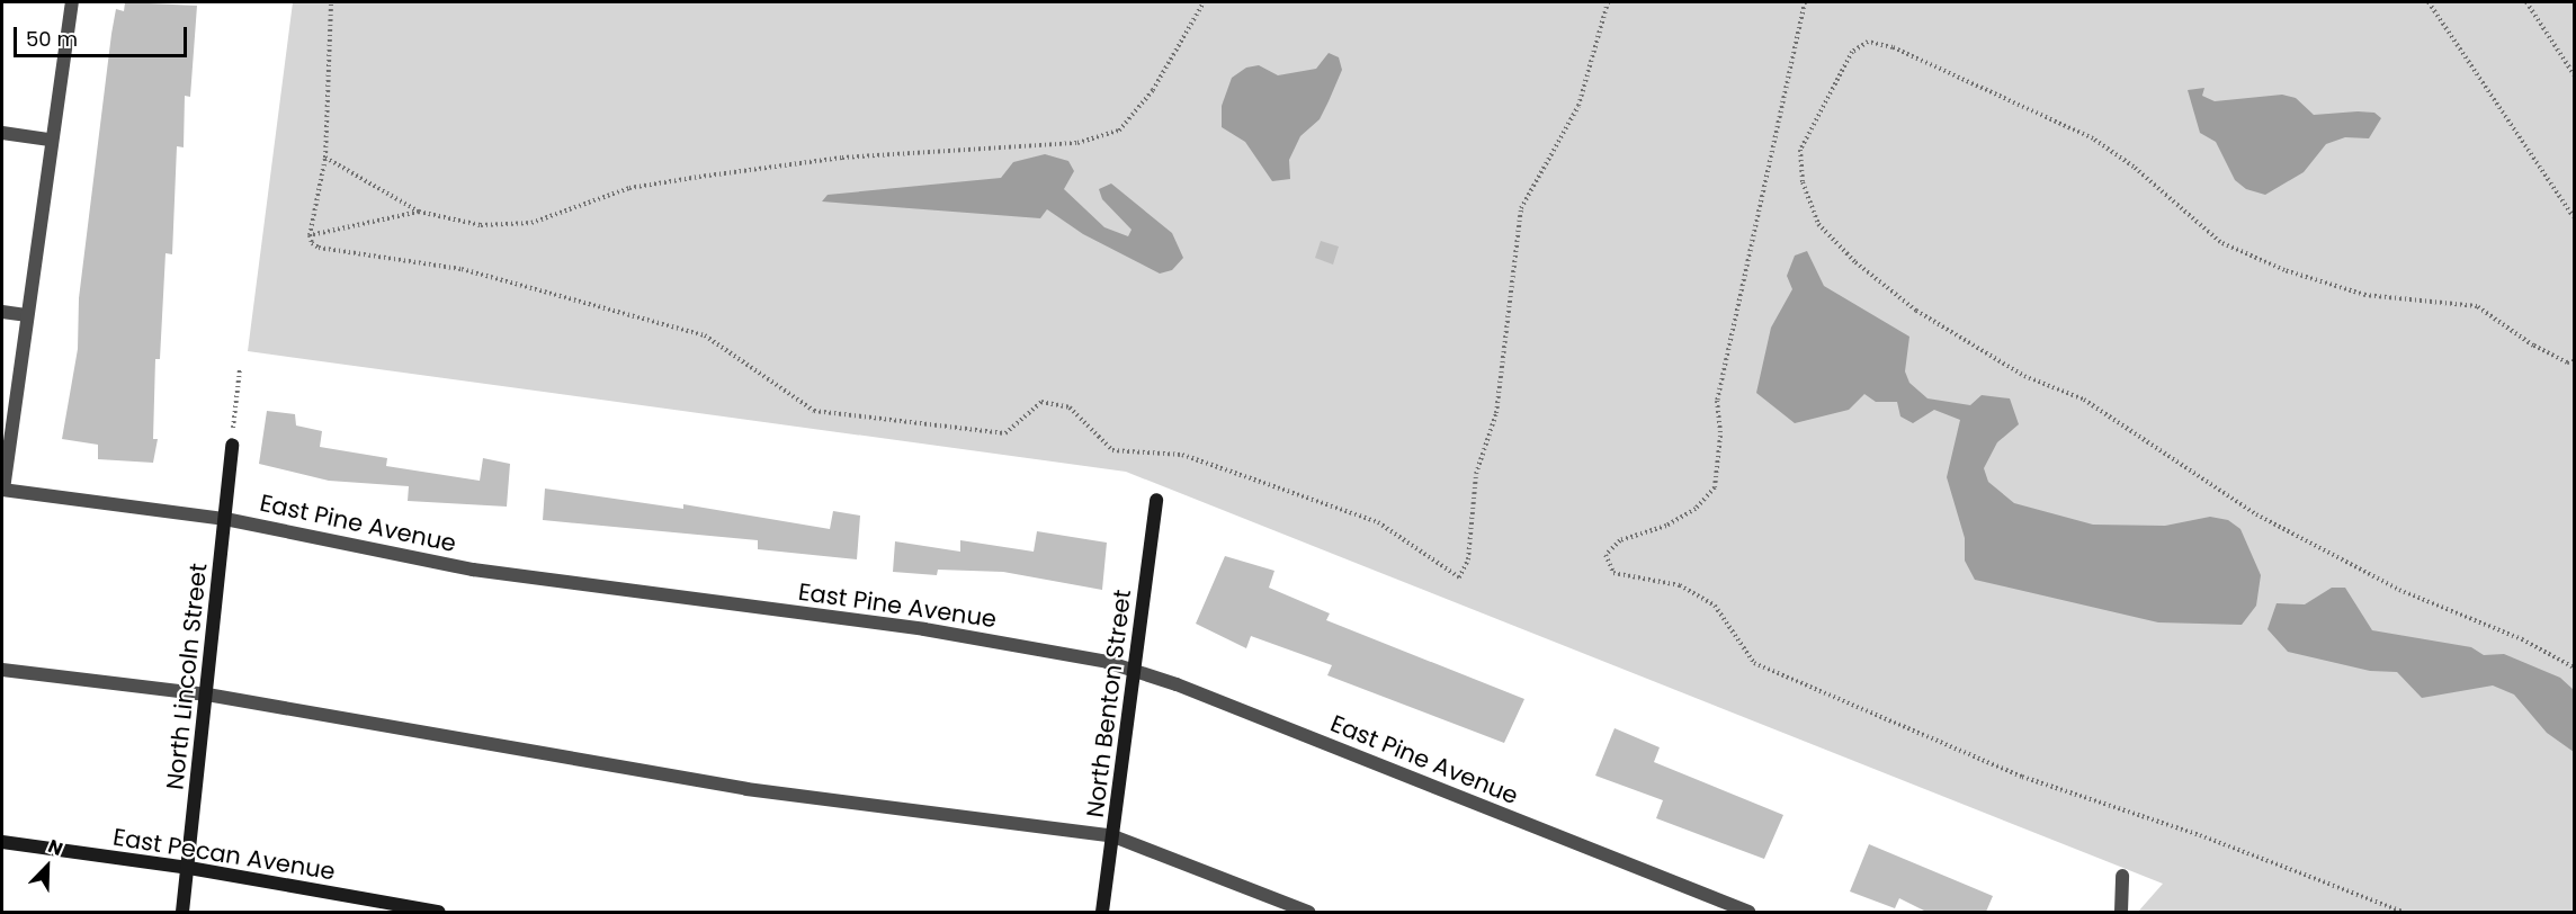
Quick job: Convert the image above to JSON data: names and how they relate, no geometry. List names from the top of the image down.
{
  "streets": {
    "street": [
      "East Pine Avenue",
      "North Lincoln Street",
      "North Benton Street",
      "East Pecan Avenue"
    ]
  },
  "crossings": [
    ["East Pine Avenue", "North Lincoln Street"],
    ["East Pine Avenue", "North Benton Street"],
    ["North Lincoln Street", "East Pecan Avenue"]
  ],
  "scale_bar": "50 m",
  "north": "top right"
}
